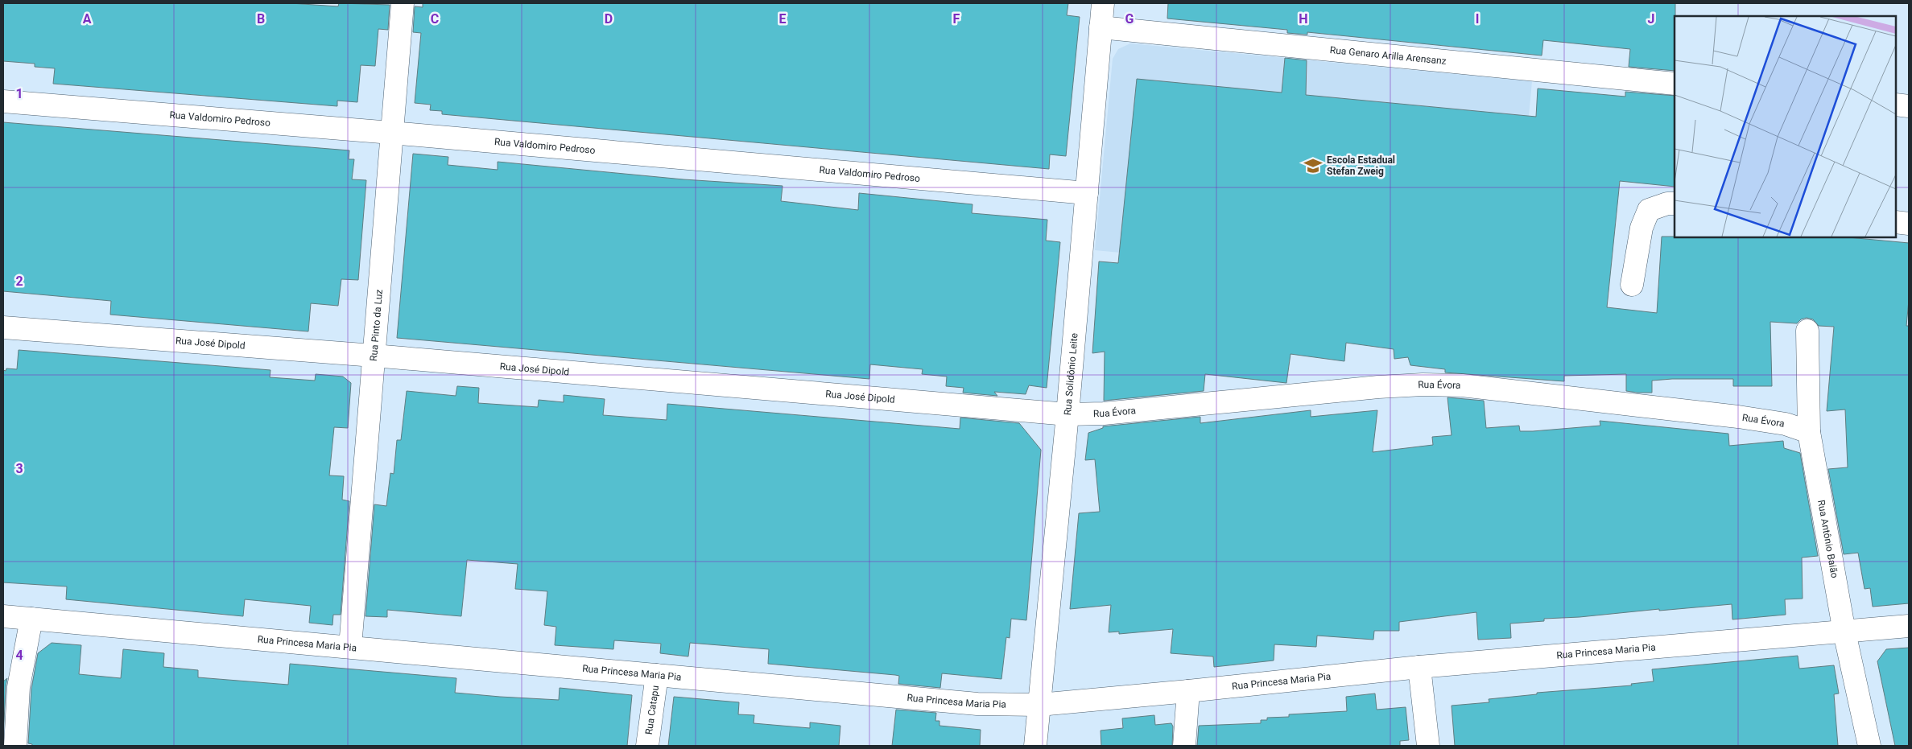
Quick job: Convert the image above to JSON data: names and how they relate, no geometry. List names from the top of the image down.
{
  "streets": {
    "street": [
      "Rua Genaro Arilla Arensanz",
      "Rua Valdomiro Pedroso",
      "Rua Pinto da Luz",
      "Rua José Dipold",
      "Rua Solidônio Leite",
      "Rua Évora",
      "Rua Antônio Baião",
      "Rua Princesa Maria Pia",
      "Rua Catapu"
    ]
  },
  "crossings": [
    ["Rua Genaro Arilla Arensanz", "Rua Solidônio Leite"],
    ["Rua Valdomiro Pedroso", "Rua Pinto da Luz"],
    ["Rua Valdomiro Pedroso", "Rua Solidônio Leite"],
    ["Rua Pinto da Luz", "Rua José Dipold"],
    ["Rua Pinto da Luz", "Rua Princesa Maria Pia"],
    ["Rua José Dipold", "Rua Solidônio Leite"],
    ["Rua José Dipold", "Rua Évora"],
    ["Rua Solidônio Leite", "Rua Évora"],
    ["Rua Solidônio Leite", "Rua Princesa Maria Pia"],
    ["Rua Évora", "Rua Antônio Baião"],
    ["Rua Antônio Baião", "Rua Princesa Maria Pia"],
    ["Rua Princesa Maria Pia", "Rua Catapu"]
  ],
  "places": {
    "school or university": ["Escola Estadual Stefan Zweig"]
  },
  "grid": {
    "columns": [
      "A",
      "B",
      "C",
      "D",
      "E",
      "F",
      "G",
      "H",
      "I",
      "J"
    ],
    "rows": [
      "1",
      "2",
      "3",
      "4"
    ]
  }
}
